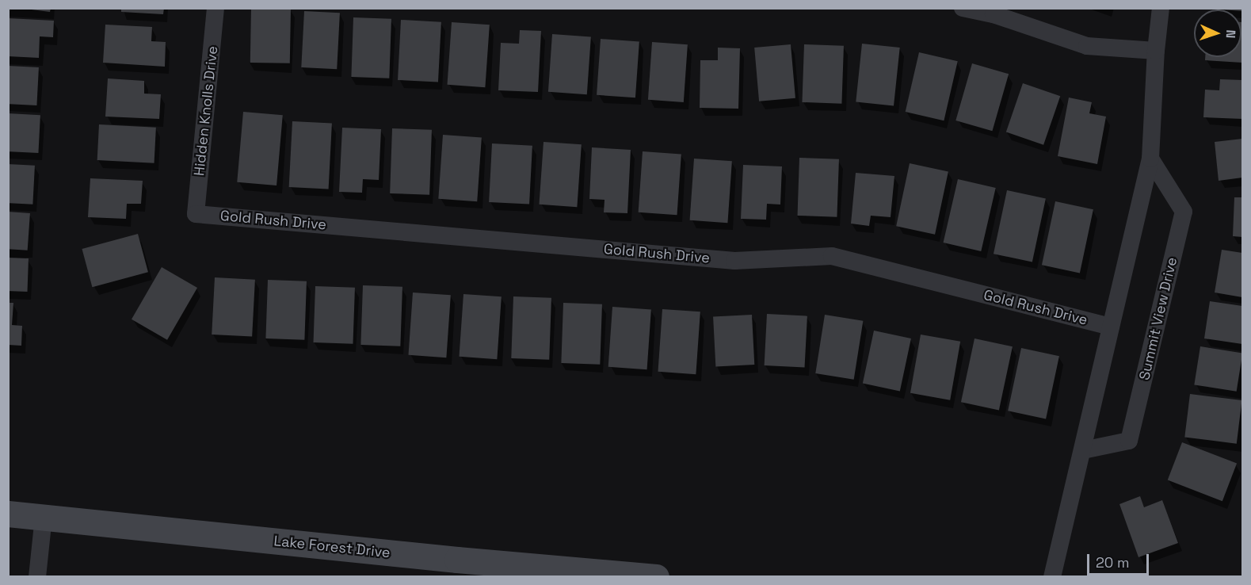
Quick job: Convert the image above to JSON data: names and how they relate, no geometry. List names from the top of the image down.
{
  "streets": {
    "main road": ["Lake Forest Drive"],
    "street": ["Hidden Knolls Drive", "Gold Rush Drive", "Summit View Drive"]
  },
  "crossings": [
    ["Hidden Knolls Drive", "Gold Rush Drive"]
  ],
  "scale_bar": "20 m",
  "north": "right"
}
